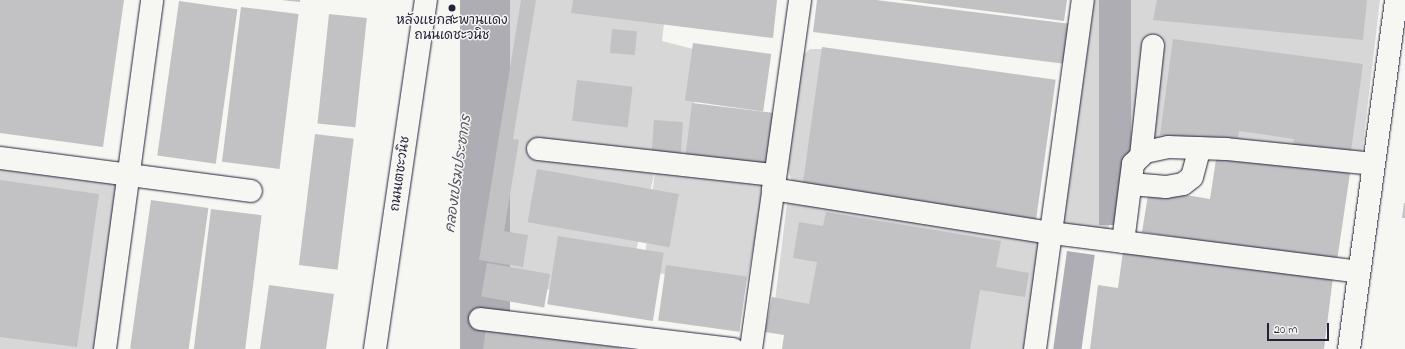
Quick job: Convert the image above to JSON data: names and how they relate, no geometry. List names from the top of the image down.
{
  "streets": {
    "main road": ["ถนนเตชะวนิช"]
  },
  "water": ["คลองเปรมประชากร"],
  "places": ["หลังแยกสะพานแดง ถนนเดชะวนิช"],
  "scale_bar": "20 m"
}
